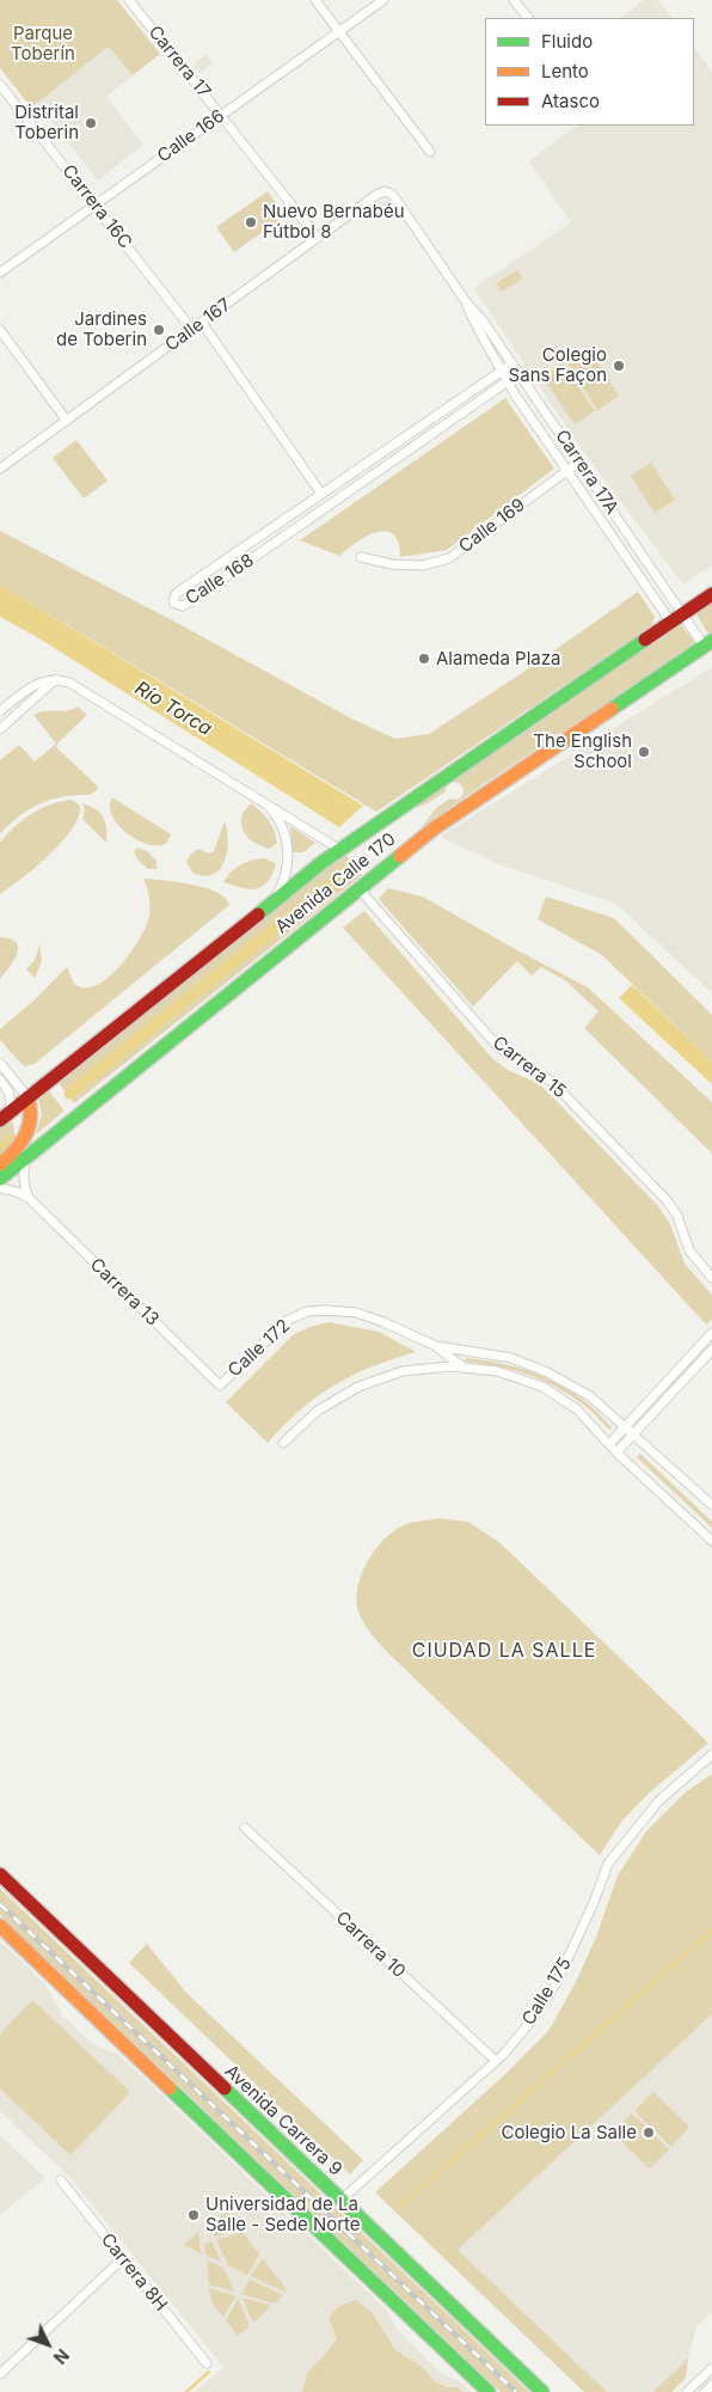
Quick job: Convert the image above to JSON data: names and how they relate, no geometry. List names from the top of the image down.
{
  "streets": {
    "main road": ["Avenida Calle 170", "Avenida Carrera 9"],
    "street": [
      "Carrera 17",
      "Calle 166",
      "Carrera 16C",
      "Calle 167",
      "Carrera 17A",
      "Calle 169",
      "Calle 168",
      "Carrera 15",
      "Carrera 13",
      "Calle 172",
      "Carrera 10",
      "Calle 175",
      "Carrera 8H"
    ]
  },
  "crossings": [
    ["Carrera 17", "Calle 166"],
    ["Carrera 17", "Calle 167"],
    ["Calle 166", "Carrera 16C"],
    ["Carrera 16C", "Calle 167"],
    ["Calle 167", "Carrera 17A"],
    ["Carrera 17A", "Calle 169"],
    ["Carrera 17A", "Calle 168"],
    ["Carrera 17A", "Avenida Calle 170"],
    ["Avenida Calle 170", "Carrera 15"],
    ["Carrera 13", "Calle 172"],
    ["Carrera 10", "Calle 175"],
    ["Calle 175", "Avenida Carrera 9"]
  ],
  "districts": ["CIUDAD LA SALLE"],
  "water": ["Río Torca"],
  "parks": ["Parque Toberín"],
  "places": [
    "Distrital Toberin",
    "Nuevo Bernabéu Fútbol 8",
    "Jardines de Toberin",
    "Colegio Sans Façon",
    "Alameda Plaza",
    "The English School",
    "Colegio La Salle",
    "Universidad de La Salle - Sede Norte"
  ],
  "legend": ["Fluido", "Lento", "Atasco"],
  "north": "bottom right"
}
